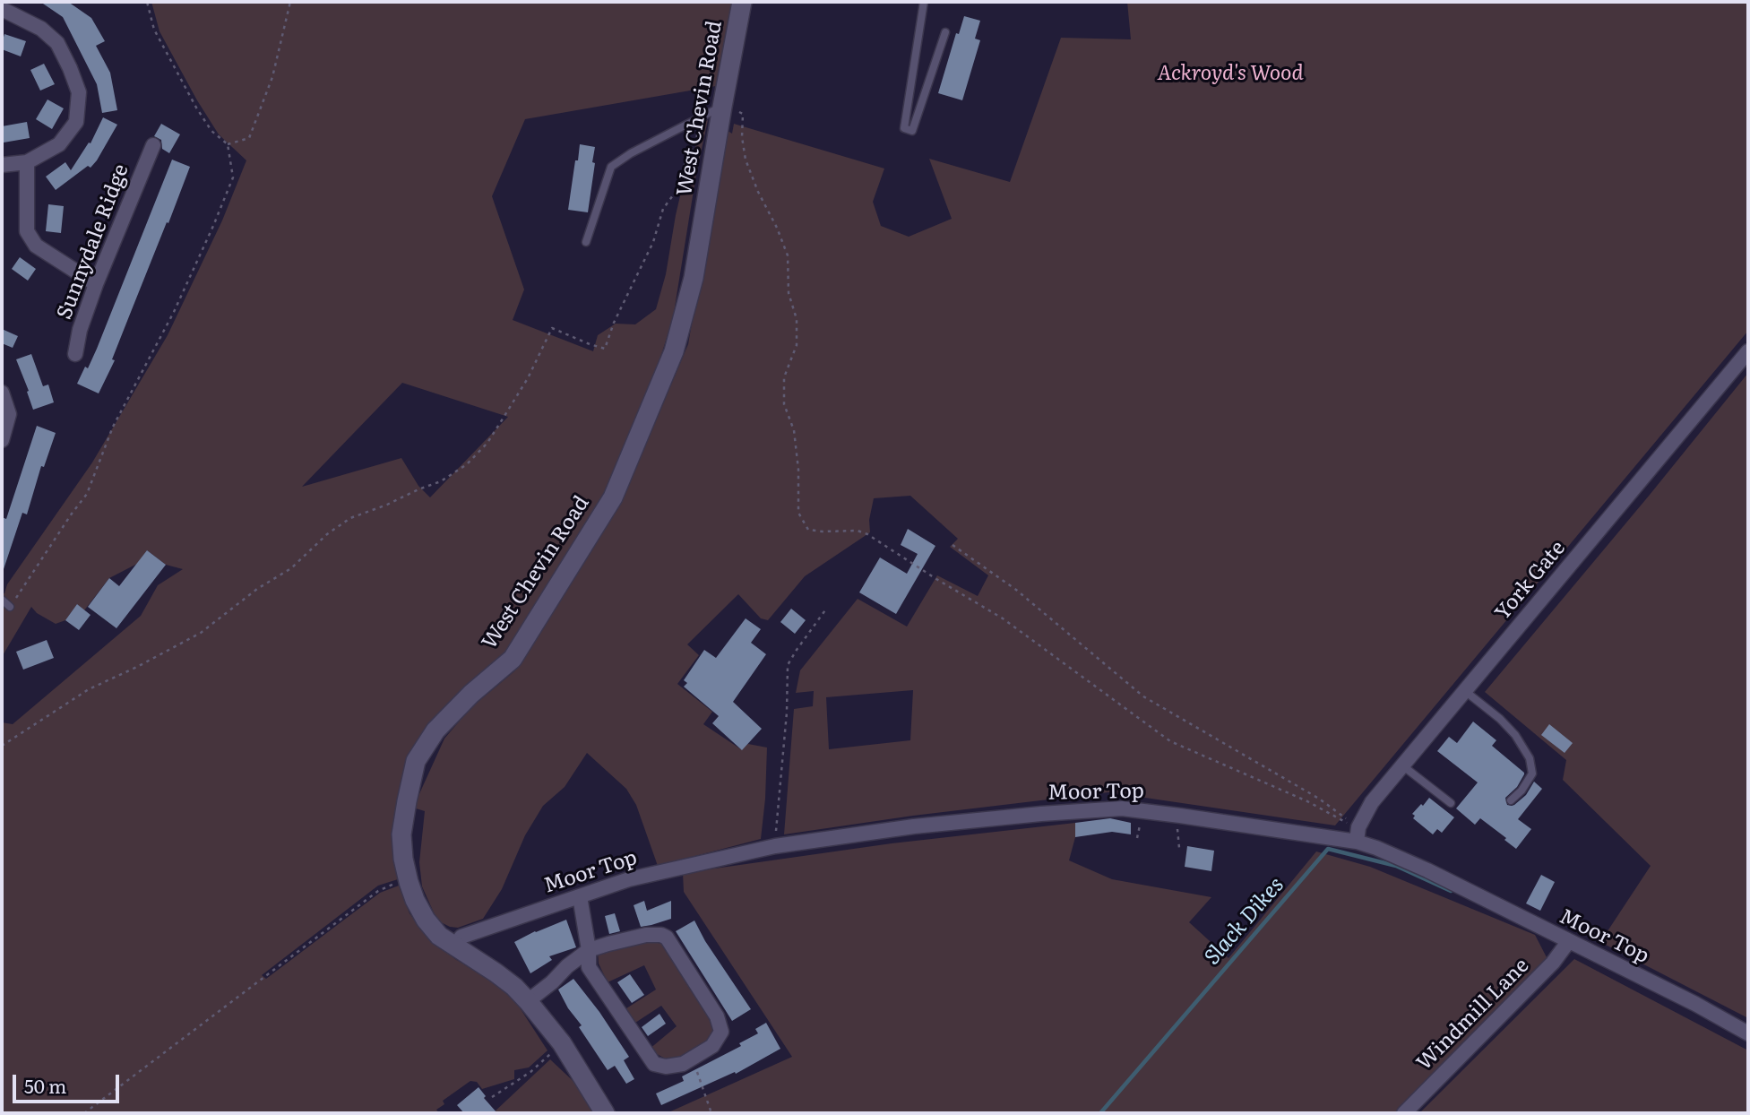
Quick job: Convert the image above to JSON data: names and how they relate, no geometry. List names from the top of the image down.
{
  "streets": {
    "street": [
      "West Chevin Road",
      "Sunnydale Ridge",
      "York Gate",
      "Moor Top",
      "Windmill Lane"
    ]
  },
  "crossings": [
    ["West Chevin Road", "Moor Top"],
    ["York Gate", "Moor Top"],
    ["Moor Top", "Windmill Lane"]
  ],
  "water": ["Slack Dikes"],
  "parks": ["Ackroyd's Wood"],
  "scale_bar": "50 m"
}
